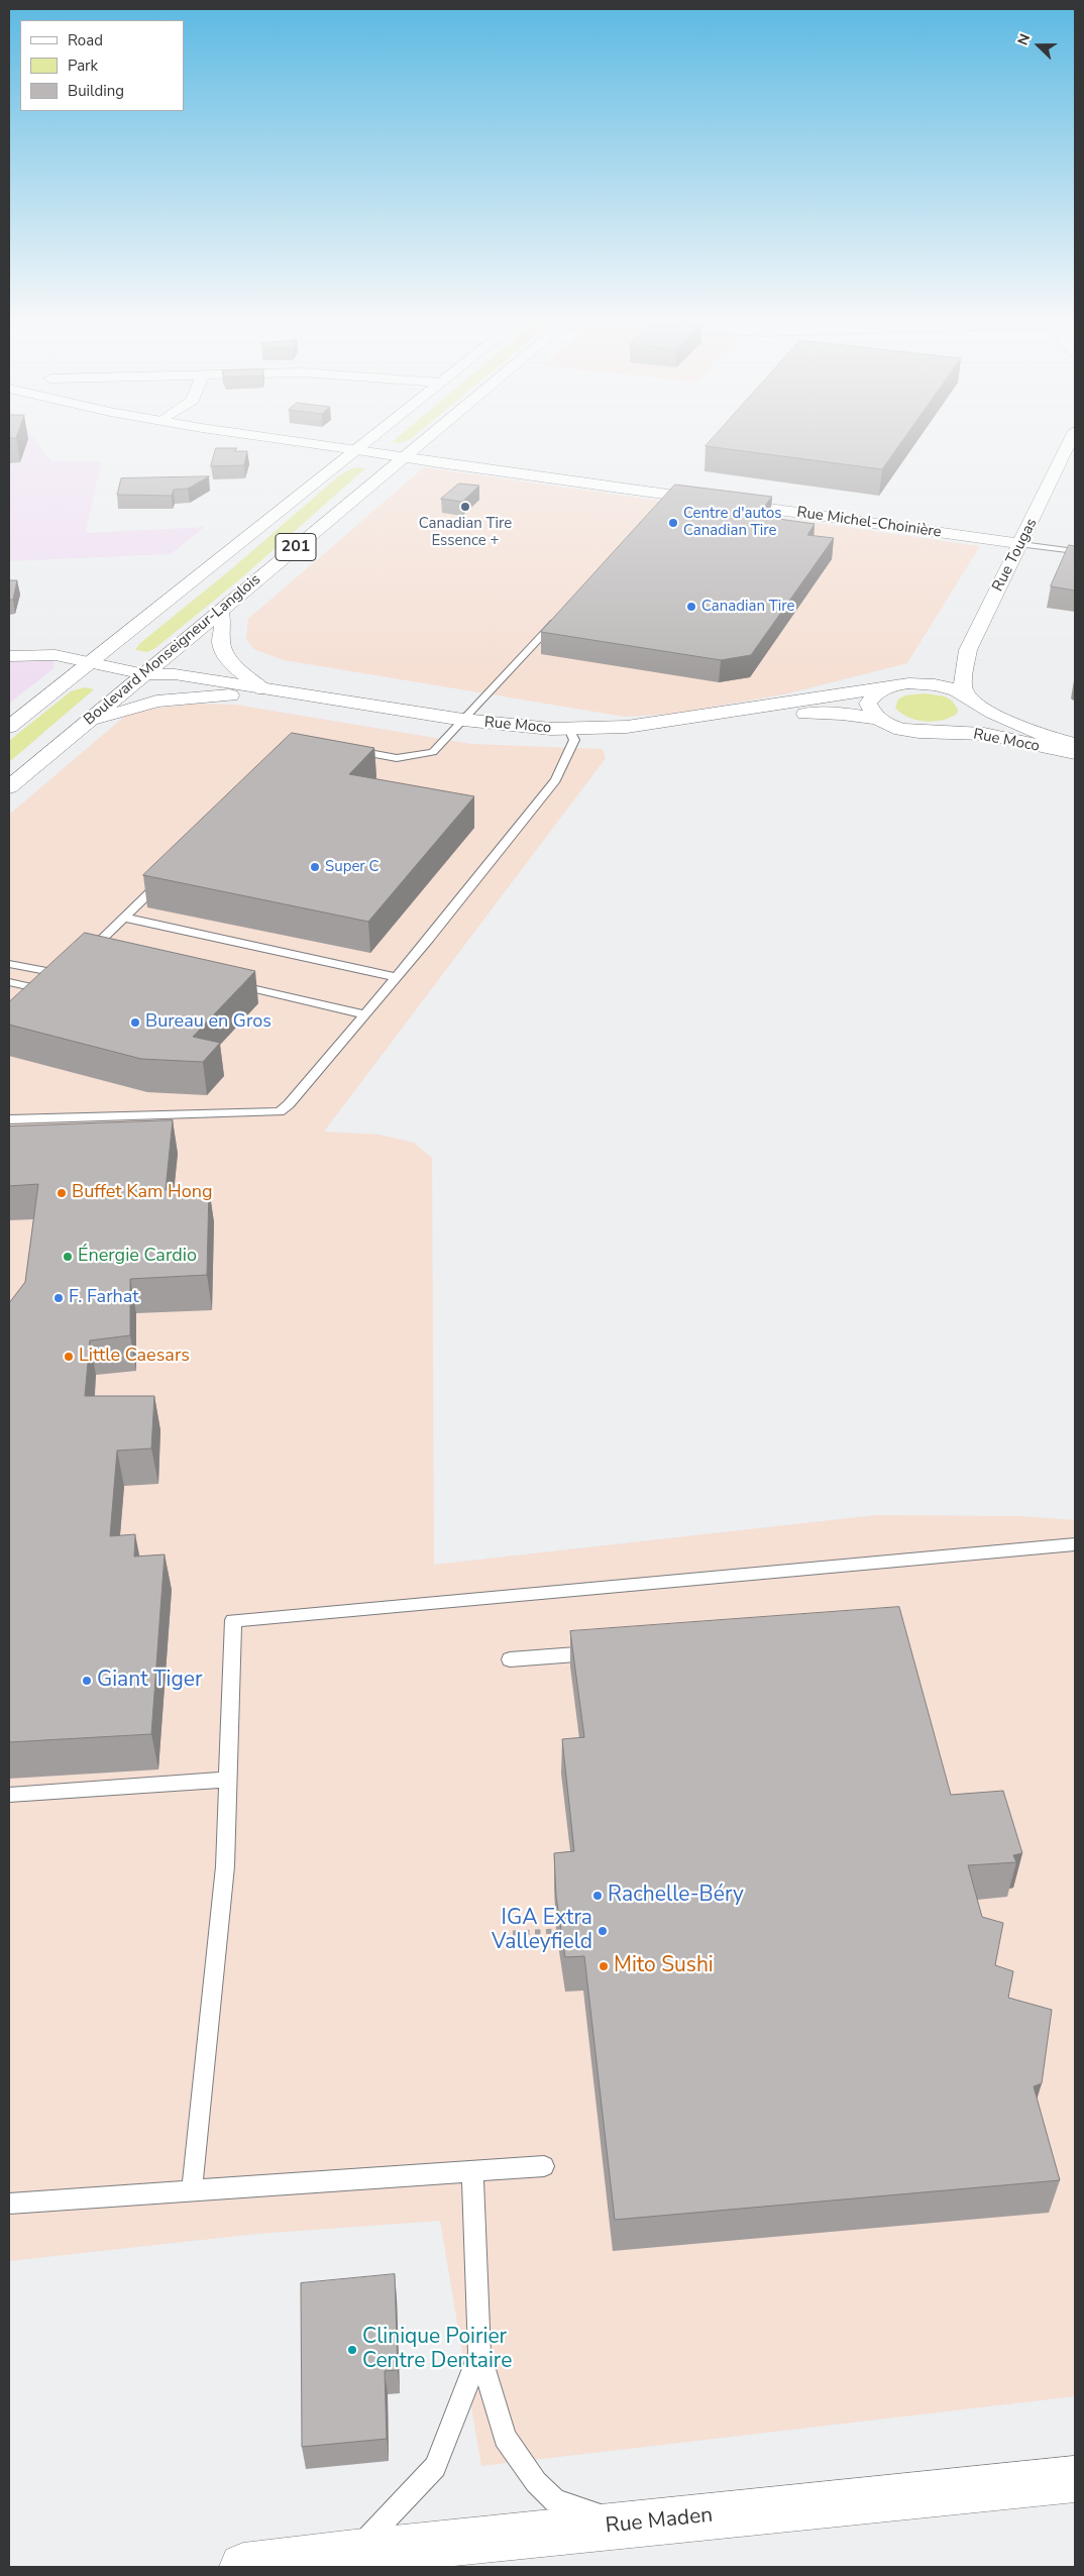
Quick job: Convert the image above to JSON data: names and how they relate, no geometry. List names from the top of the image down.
{
  "streets": {
    "main road": [
      "Rue Michel-Choinière",
      "201",
      "Rue Tougas",
      "Boulevard Monseigneur-Langlois",
      "Rue Moco",
      "Rue Maden"
    ]
  },
  "crossings": [
    ["Rue Michel-Choinière", "201"],
    ["Rue Michel-Choinière", "Rue Tougas"],
    ["Rue Michel-Choinière", "Boulevard Monseigneur-Langlois"],
    ["201", "Rue Moco"],
    ["Rue Tougas", "Rue Moco"],
    ["Boulevard Monseigneur-Langlois", "Rue Moco"]
  ],
  "places": [
    "Canadian Tire Essence +",
    "Centre d'autos Canadian Tire",
    "Canadian Tire",
    "Super C",
    "Bureau en Gros",
    "Buffet Kam Hong",
    "Énergie Cardio",
    "F. Farhat",
    "Little Caesars",
    "Giant Tiger",
    "Rachelle-Béry",
    "IGA Extra Valleyfield",
    "Mito Sushi",
    "Clinique Poirier Centre Dentaire"
  ],
  "legend": ["Road", "Park", "Building"],
  "north": "left"
}
